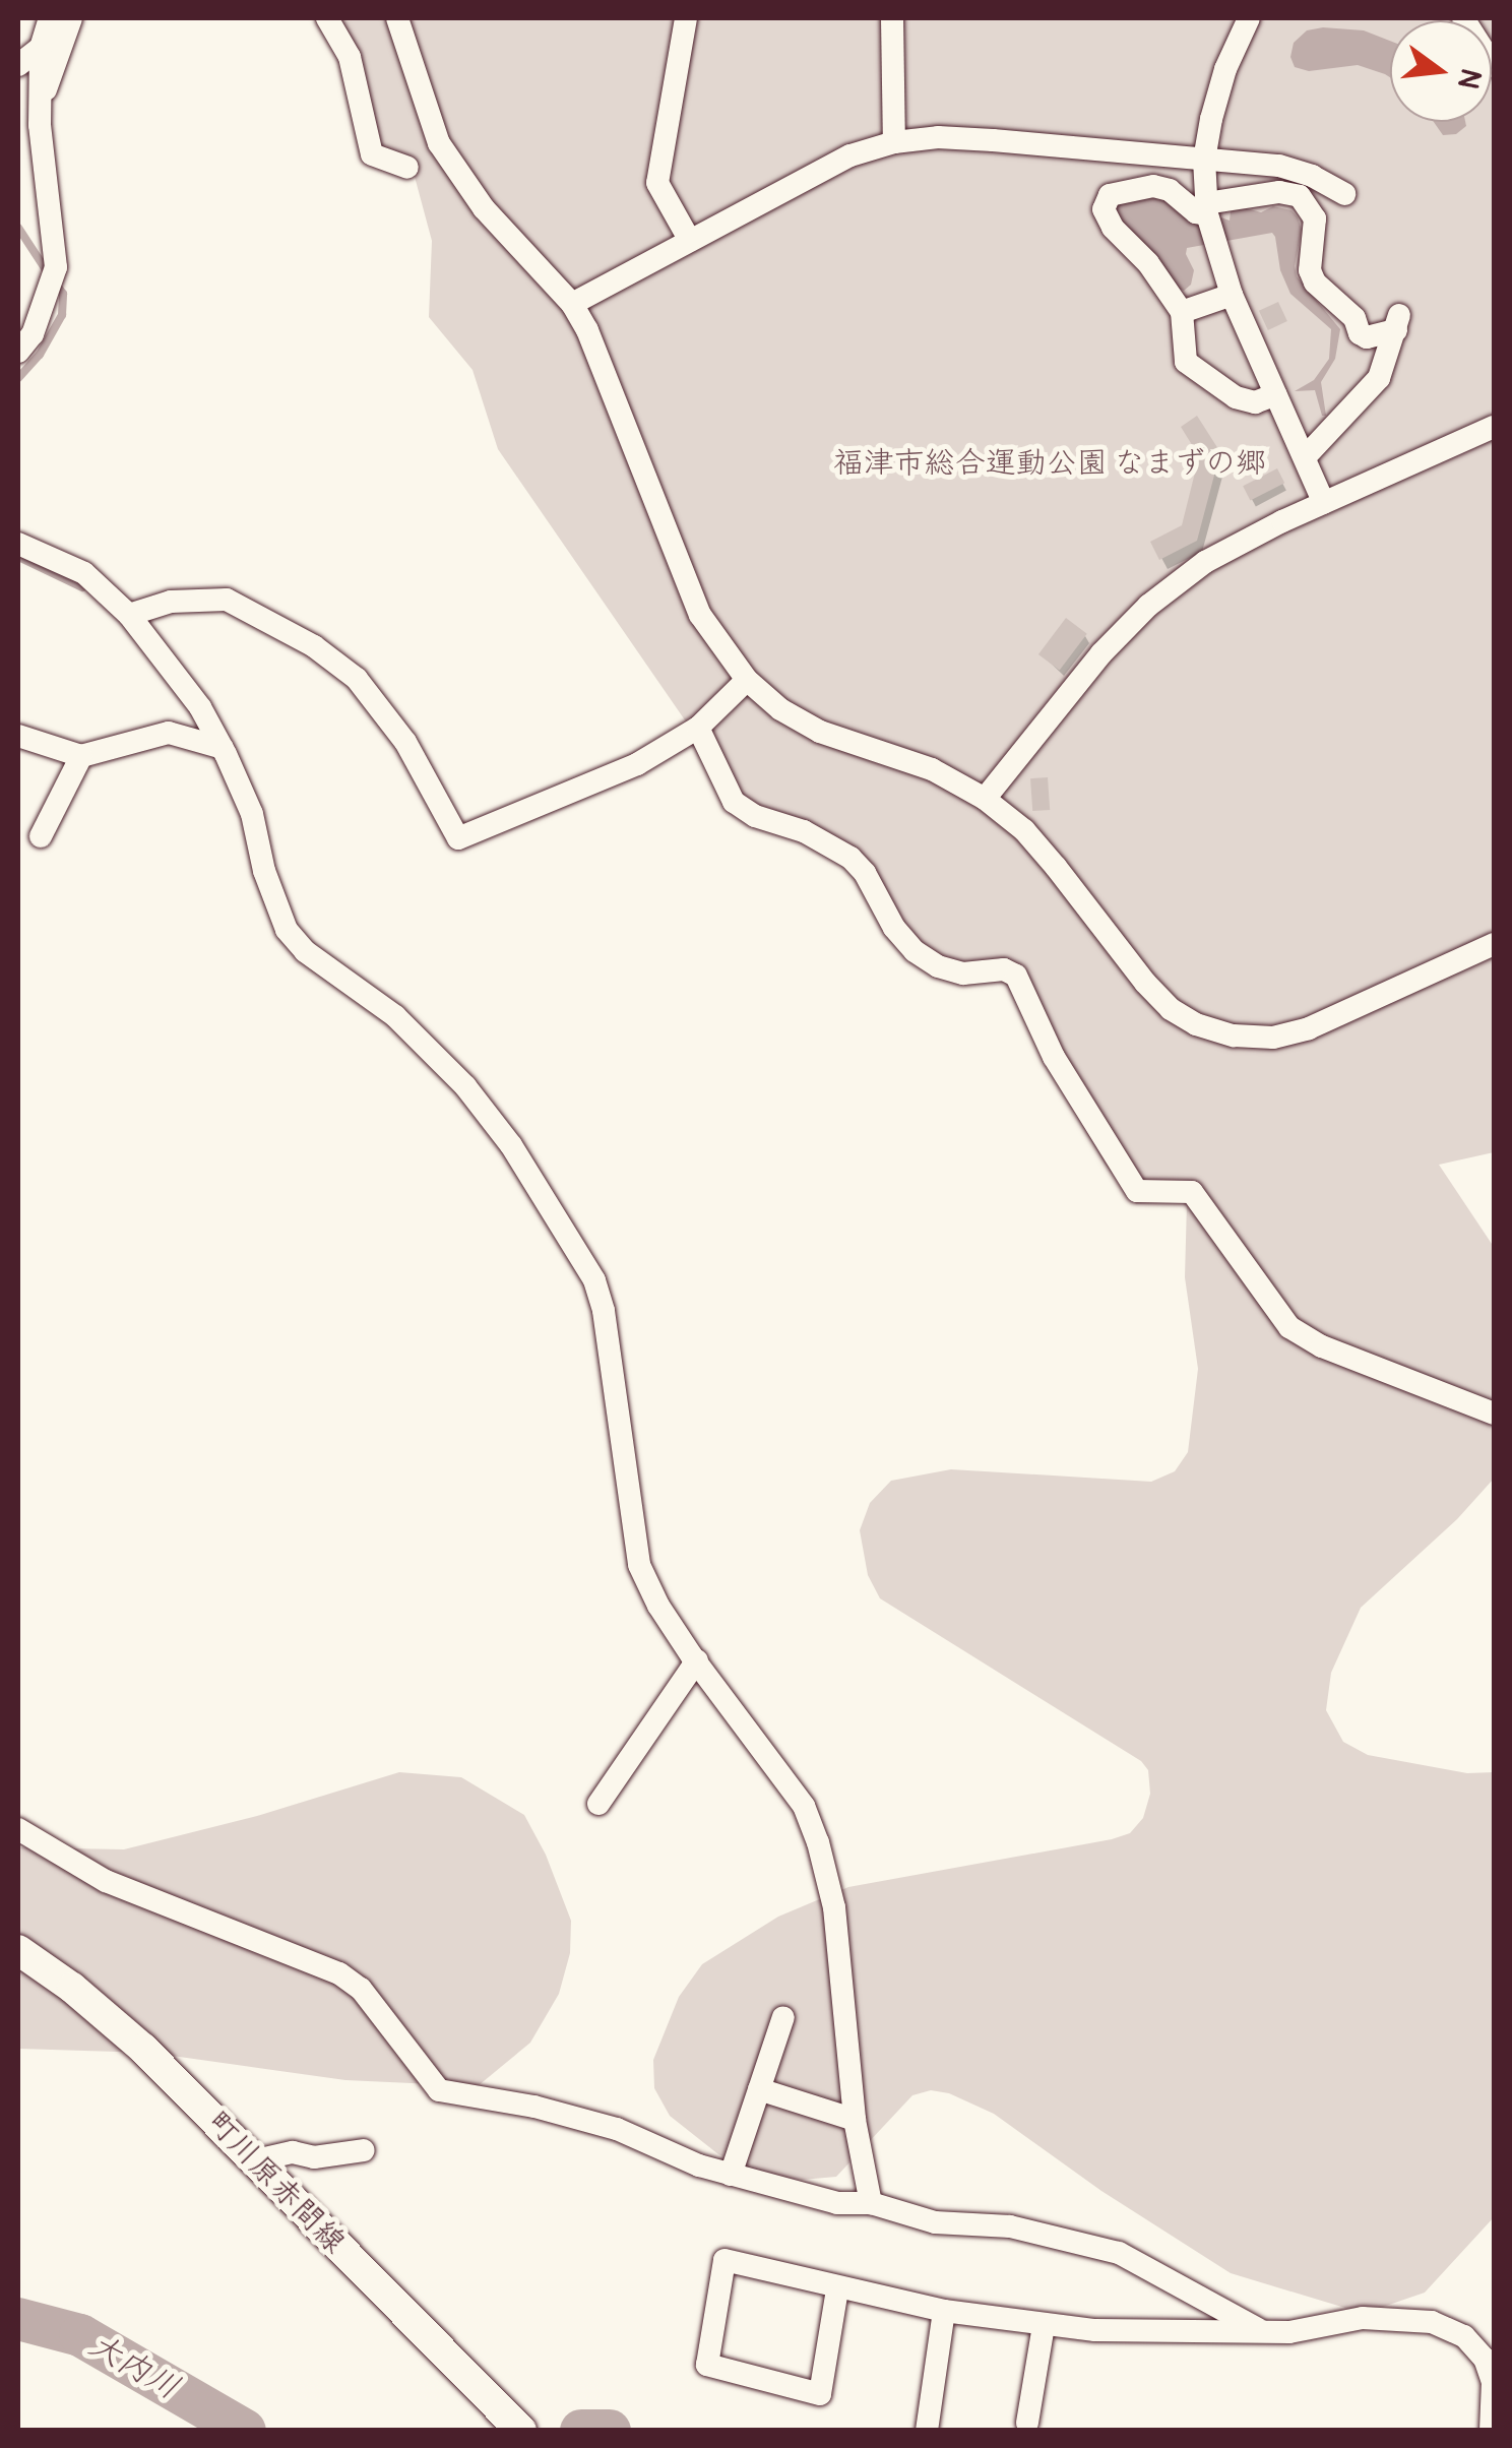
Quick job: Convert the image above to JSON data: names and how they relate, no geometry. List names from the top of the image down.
{
  "streets": {
    "main road": ["町川原赤間線"]
  },
  "water": ["大内川"],
  "parks": ["福津市総合運動公園 なまずの郷"],
  "north": "right"
}
